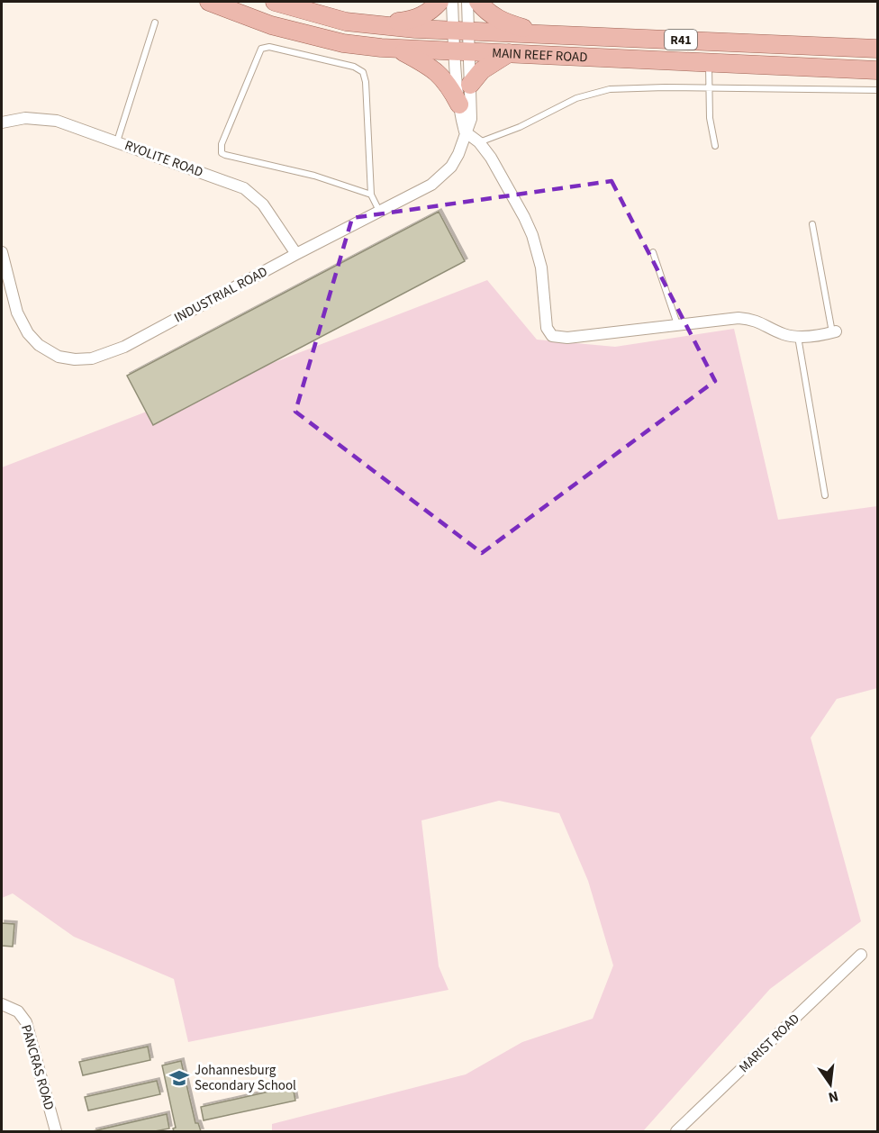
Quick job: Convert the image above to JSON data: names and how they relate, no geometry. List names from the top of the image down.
{
  "streets": {
    "main road": ["R41", "MAIN REEF ROAD"],
    "street": [
      "RYOLITE ROAD",
      "INDUSTRIAL ROAD",
      "MARIST ROAD",
      "PANCRAS ROAD"
    ]
  },
  "crossings": [
    ["MAIN REEF ROAD", "INDUSTRIAL ROAD"],
    ["RYOLITE ROAD", "INDUSTRIAL ROAD"]
  ],
  "places": {
    "school or university": ["Johannesburg Secondary School"]
  },
  "north": "bottom"
}
